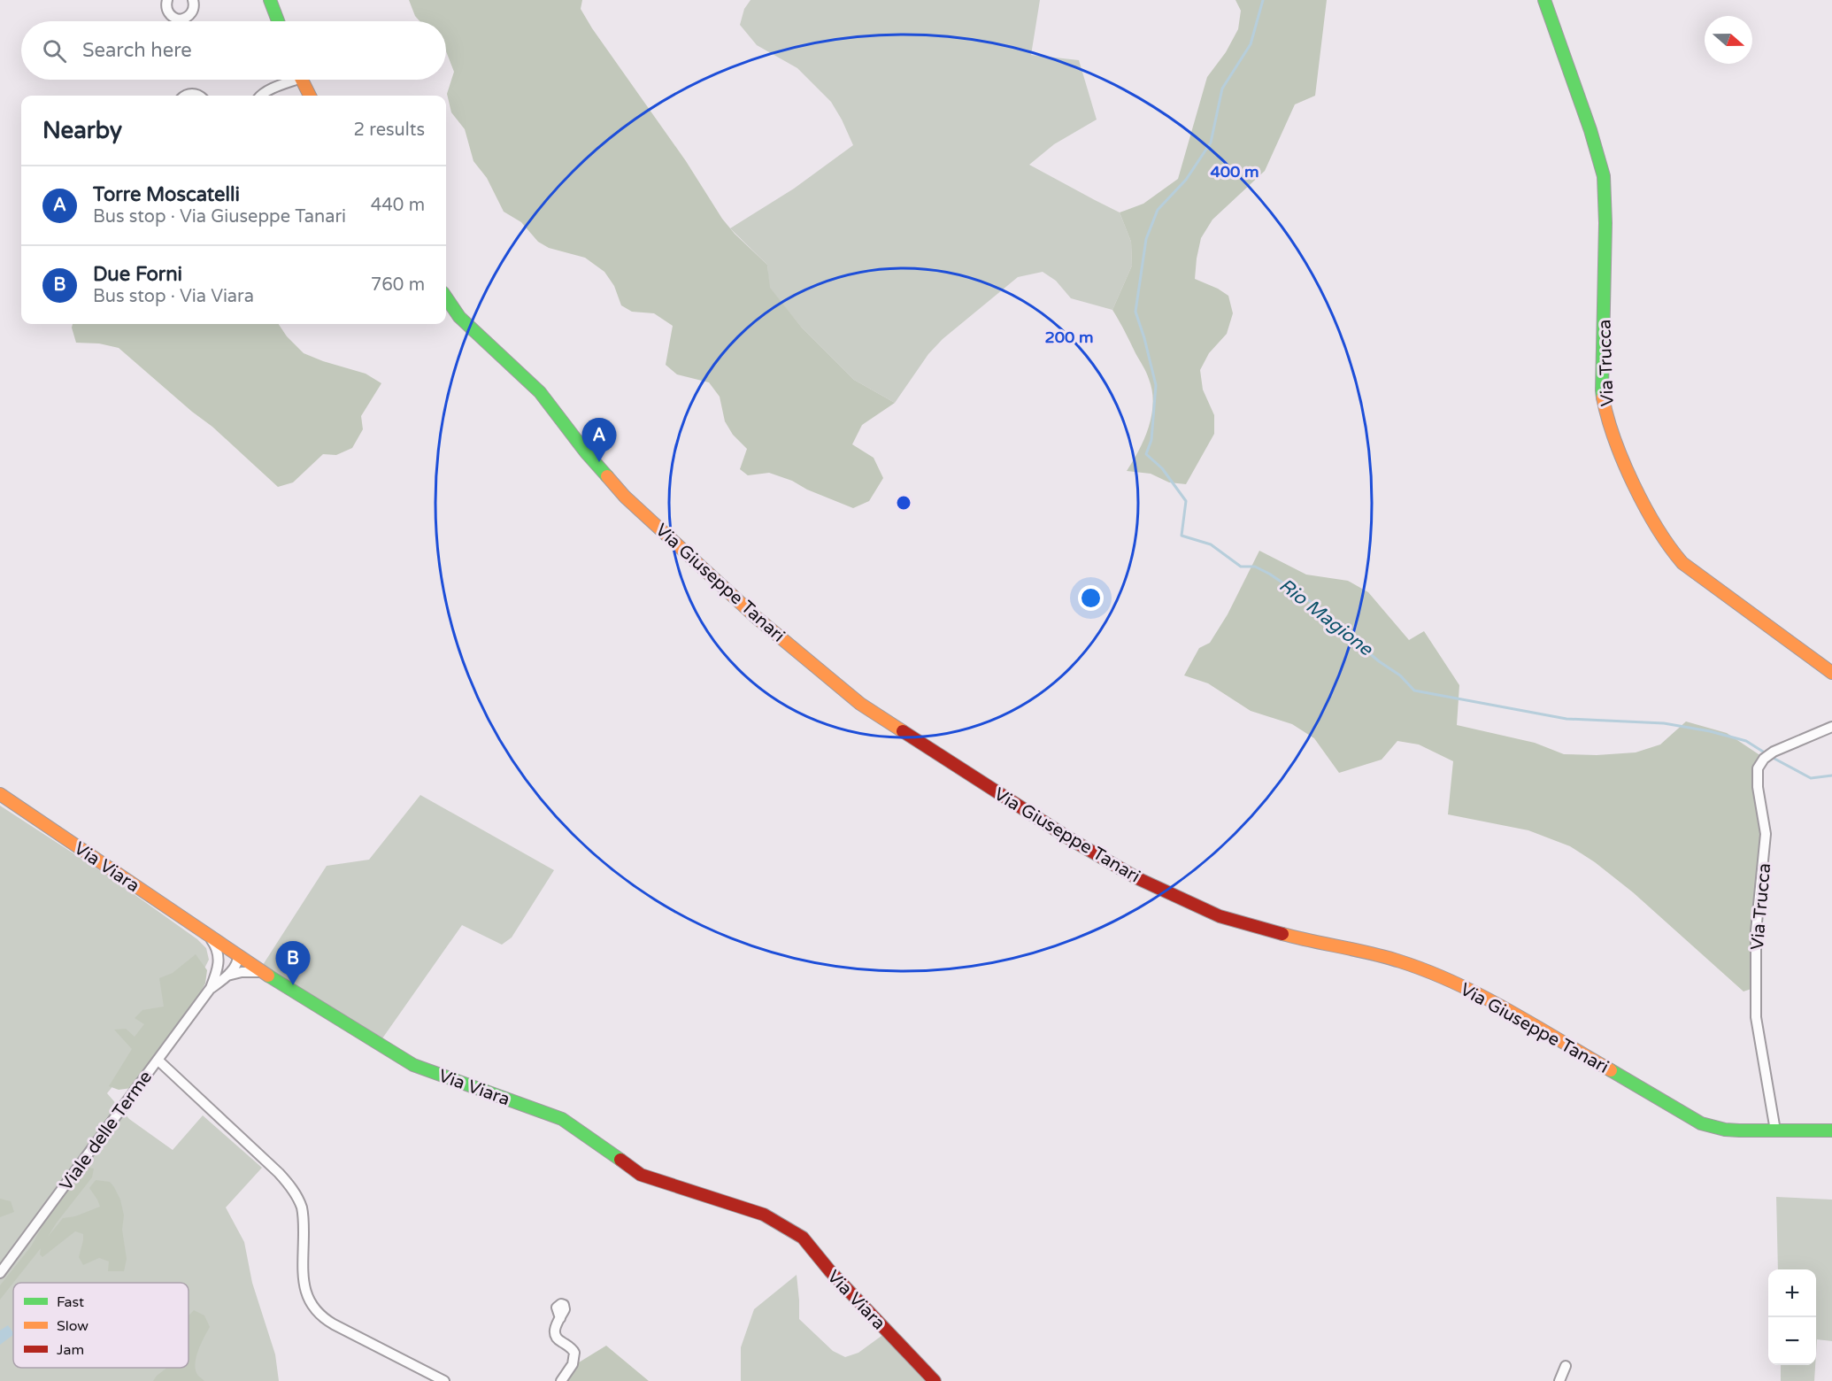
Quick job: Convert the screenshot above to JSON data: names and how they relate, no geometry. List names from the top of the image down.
{
  "streets": {
    "street": [
      "Via Trucca",
      "Via Giuseppe Tanari",
      "Via Viara",
      "Viale delle Terme"
    ]
  },
  "crossings": [
    ["Via Trucca", "Via Giuseppe Tanari"],
    ["Via Viara", "Viale delle Terme"]
  ],
  "water": ["Rio Magione"],
  "legend": ["Fast", "Slow", "Jam"],
  "north": "right",
  "page": {
    "search": "Search here",
    "heading": ["Nearby", "2 results"],
    "list": [
      {
        "mark": "A",
        "name": "Torre Moscatelli",
        "note": "Bus stop · Via Giuseppe Tanari",
        "value": "440 m"
      },
      {
        "mark": "B",
        "name": "Due Forni",
        "note": "Bus stop · Via Viara",
        "value": "760 m"
      }
    ],
    "pins": ["A", "B"],
    "map_buttons": ["+", "−"]
  },
  "rings": ["400 m", "200 m"]
}
